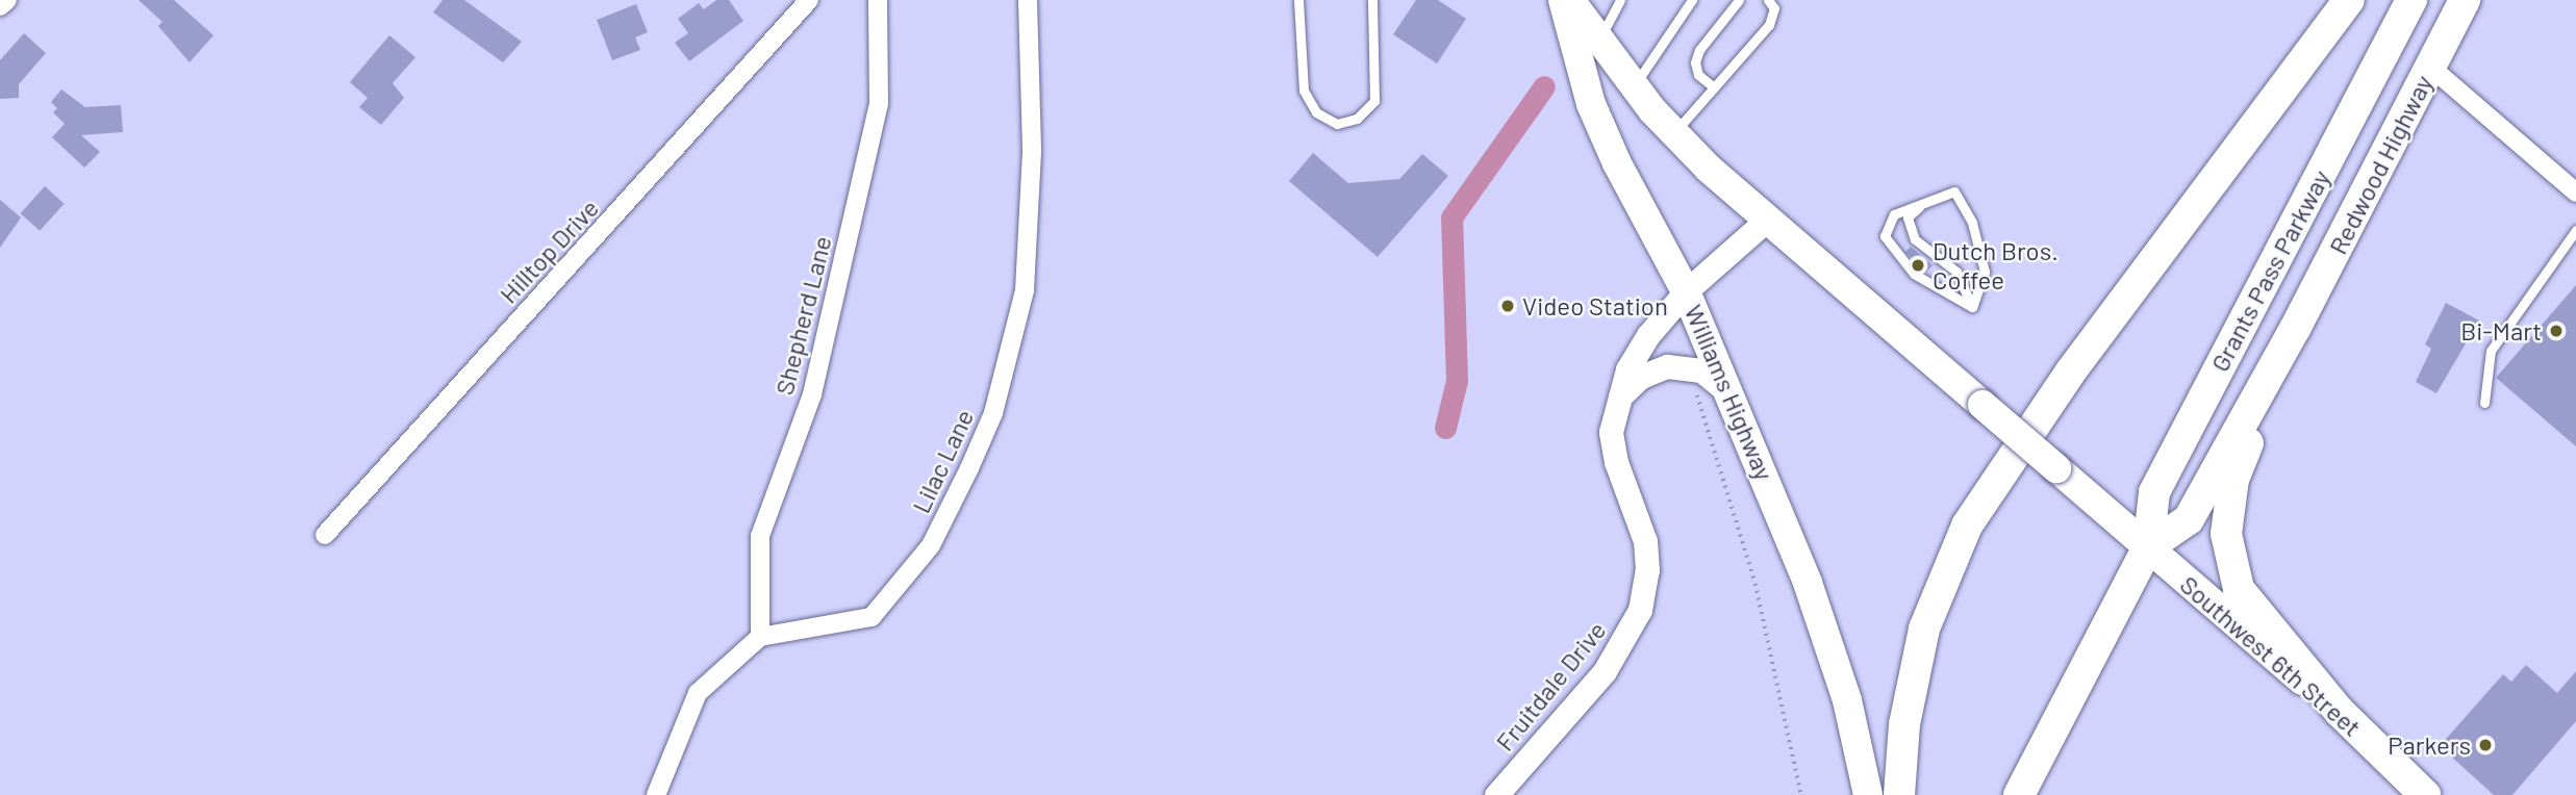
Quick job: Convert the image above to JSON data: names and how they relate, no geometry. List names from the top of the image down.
{
  "streets": {
    "highway": ["Redwood Highway", "Grants Pass Parkway", "Southwest 6th Street"],
    "main road": ["Williams Highway"],
    "street": [
      "Hilltop Drive",
      "Shepherd Lane",
      "Lilac Lane",
      "Fruitdale Drive"
    ]
  },
  "crossings": [
    ["Redwood Highway", "Grants Pass Parkway"],
    ["Grants Pass Parkway", "Southwest 6th Street"],
    ["Shepherd Lane", "Lilac Lane"],
    ["Williams Highway", "Fruitdale Drive"]
  ],
  "places": [
    "Dutch Bros. Coffee",
    "Video Station",
    "Bi-Mart",
    "Parkers"
  ]
}
